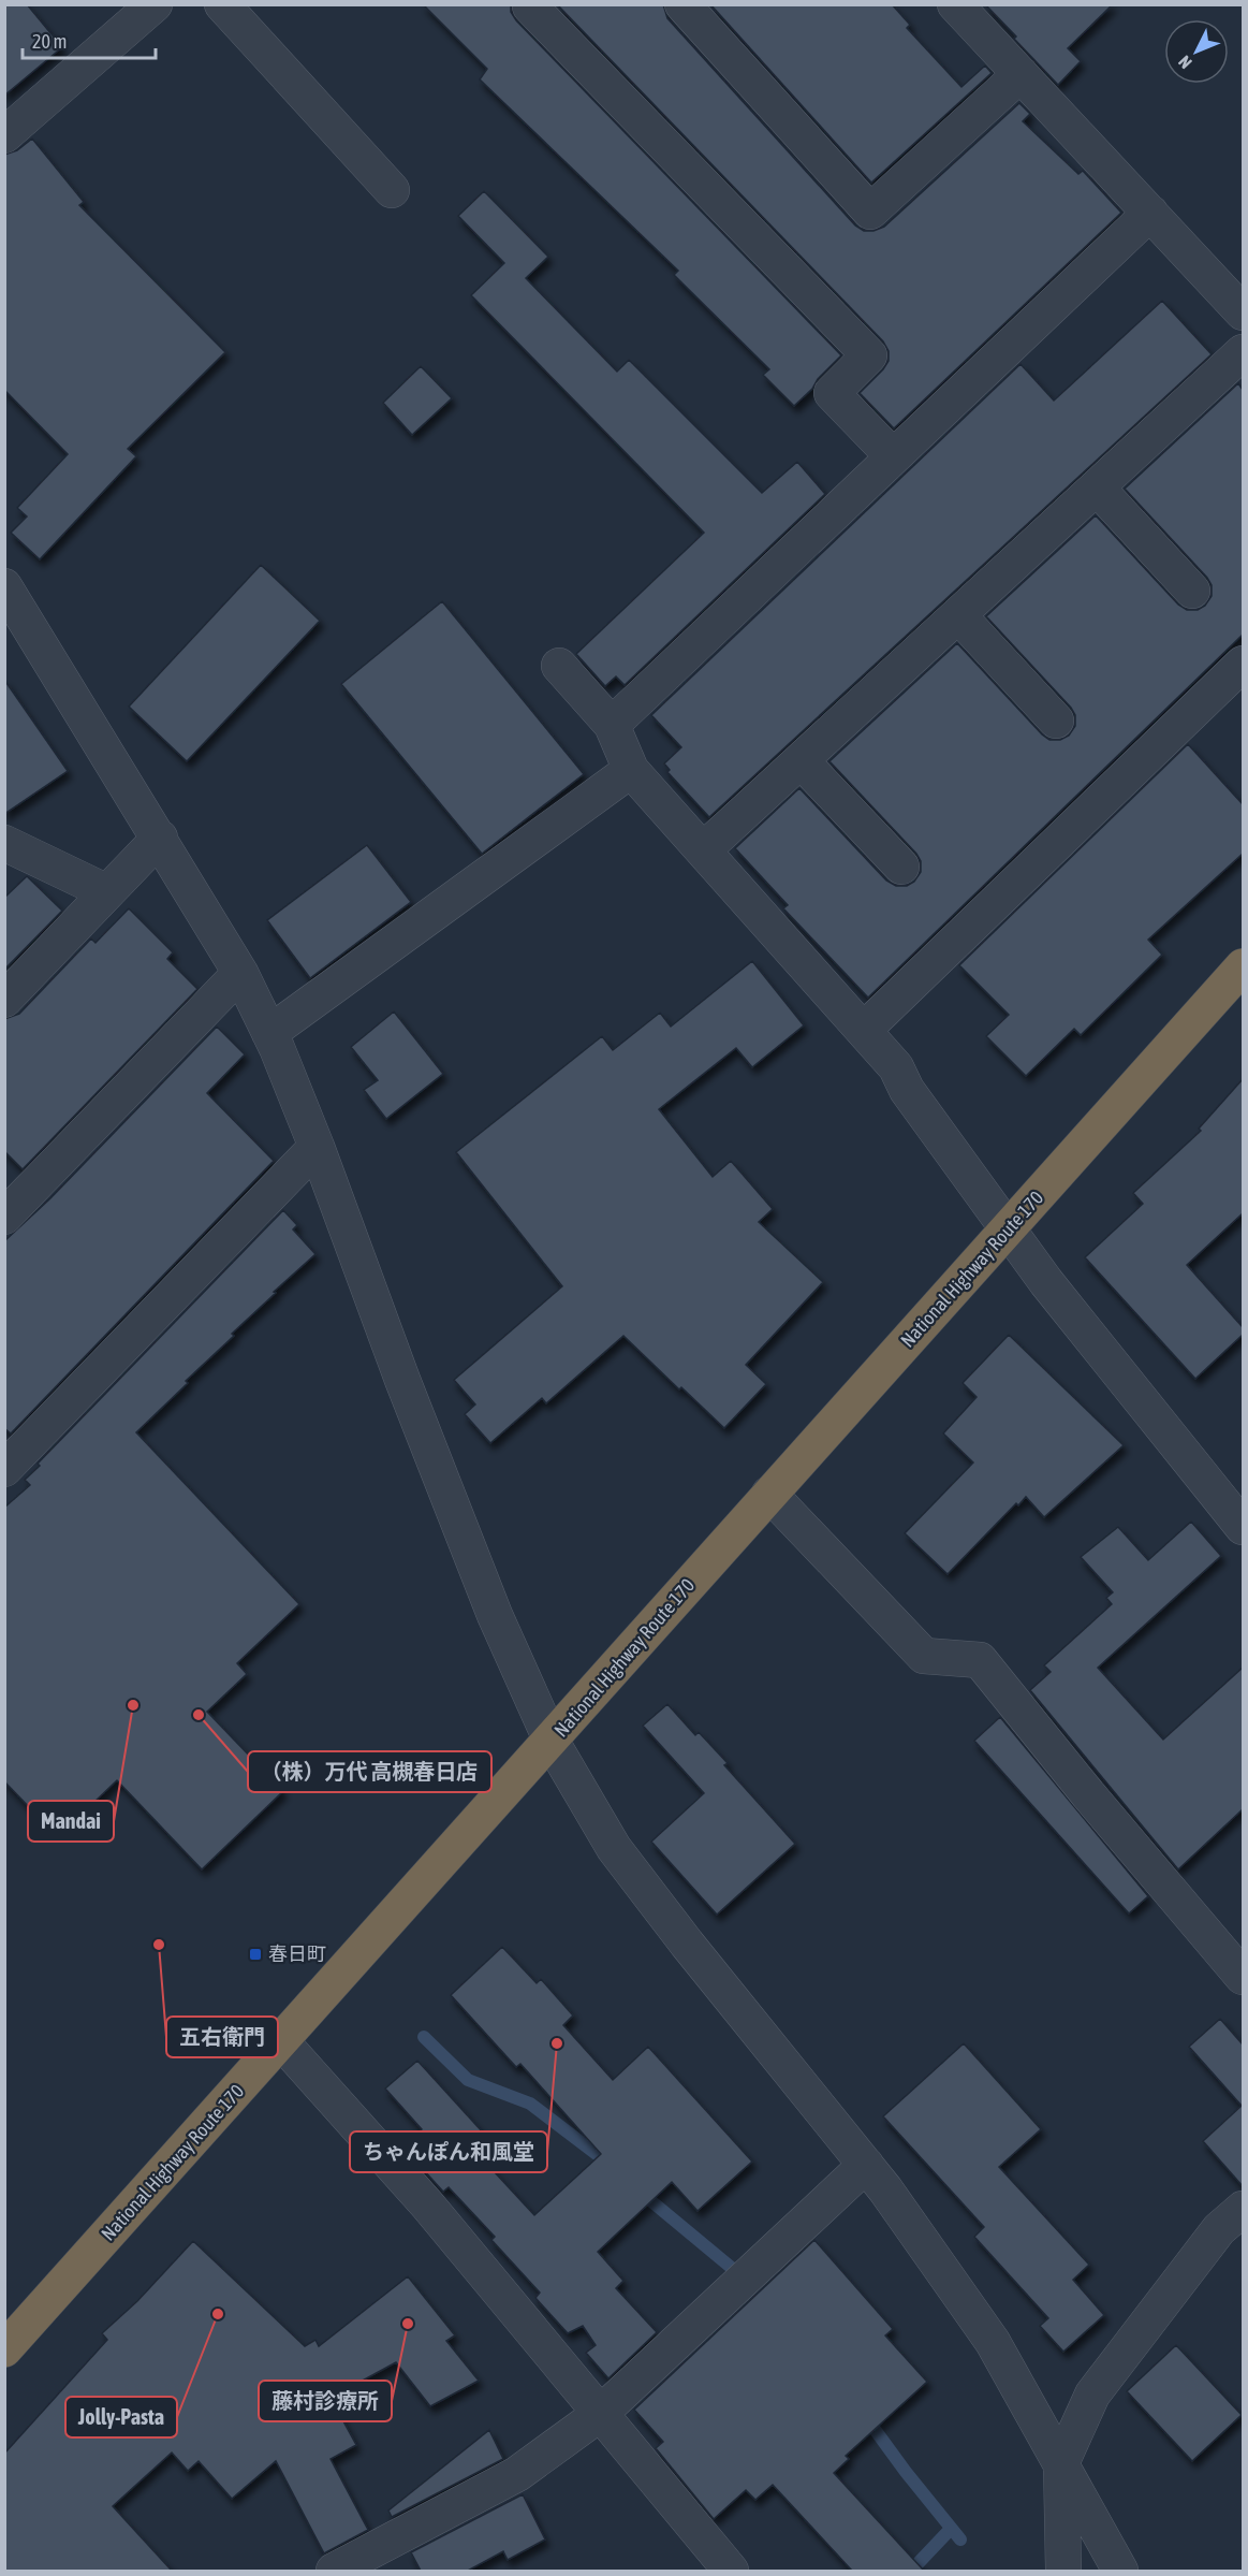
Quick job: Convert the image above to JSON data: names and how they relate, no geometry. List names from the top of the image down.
{
  "streets": {
    "highway": ["National Highway Route 170"]
  },
  "places": {
    "other": [
      "Mandai",
      "（株）万代 高槻春日店",
      "五右衛門",
      "ちゃんぽん和風堂",
      "Jolly-Pasta",
      "藤村診療所"
    ],
    "transit": ["春日町"]
  },
  "scale_bar": "20 m",
  "north": "bottom left"
}
